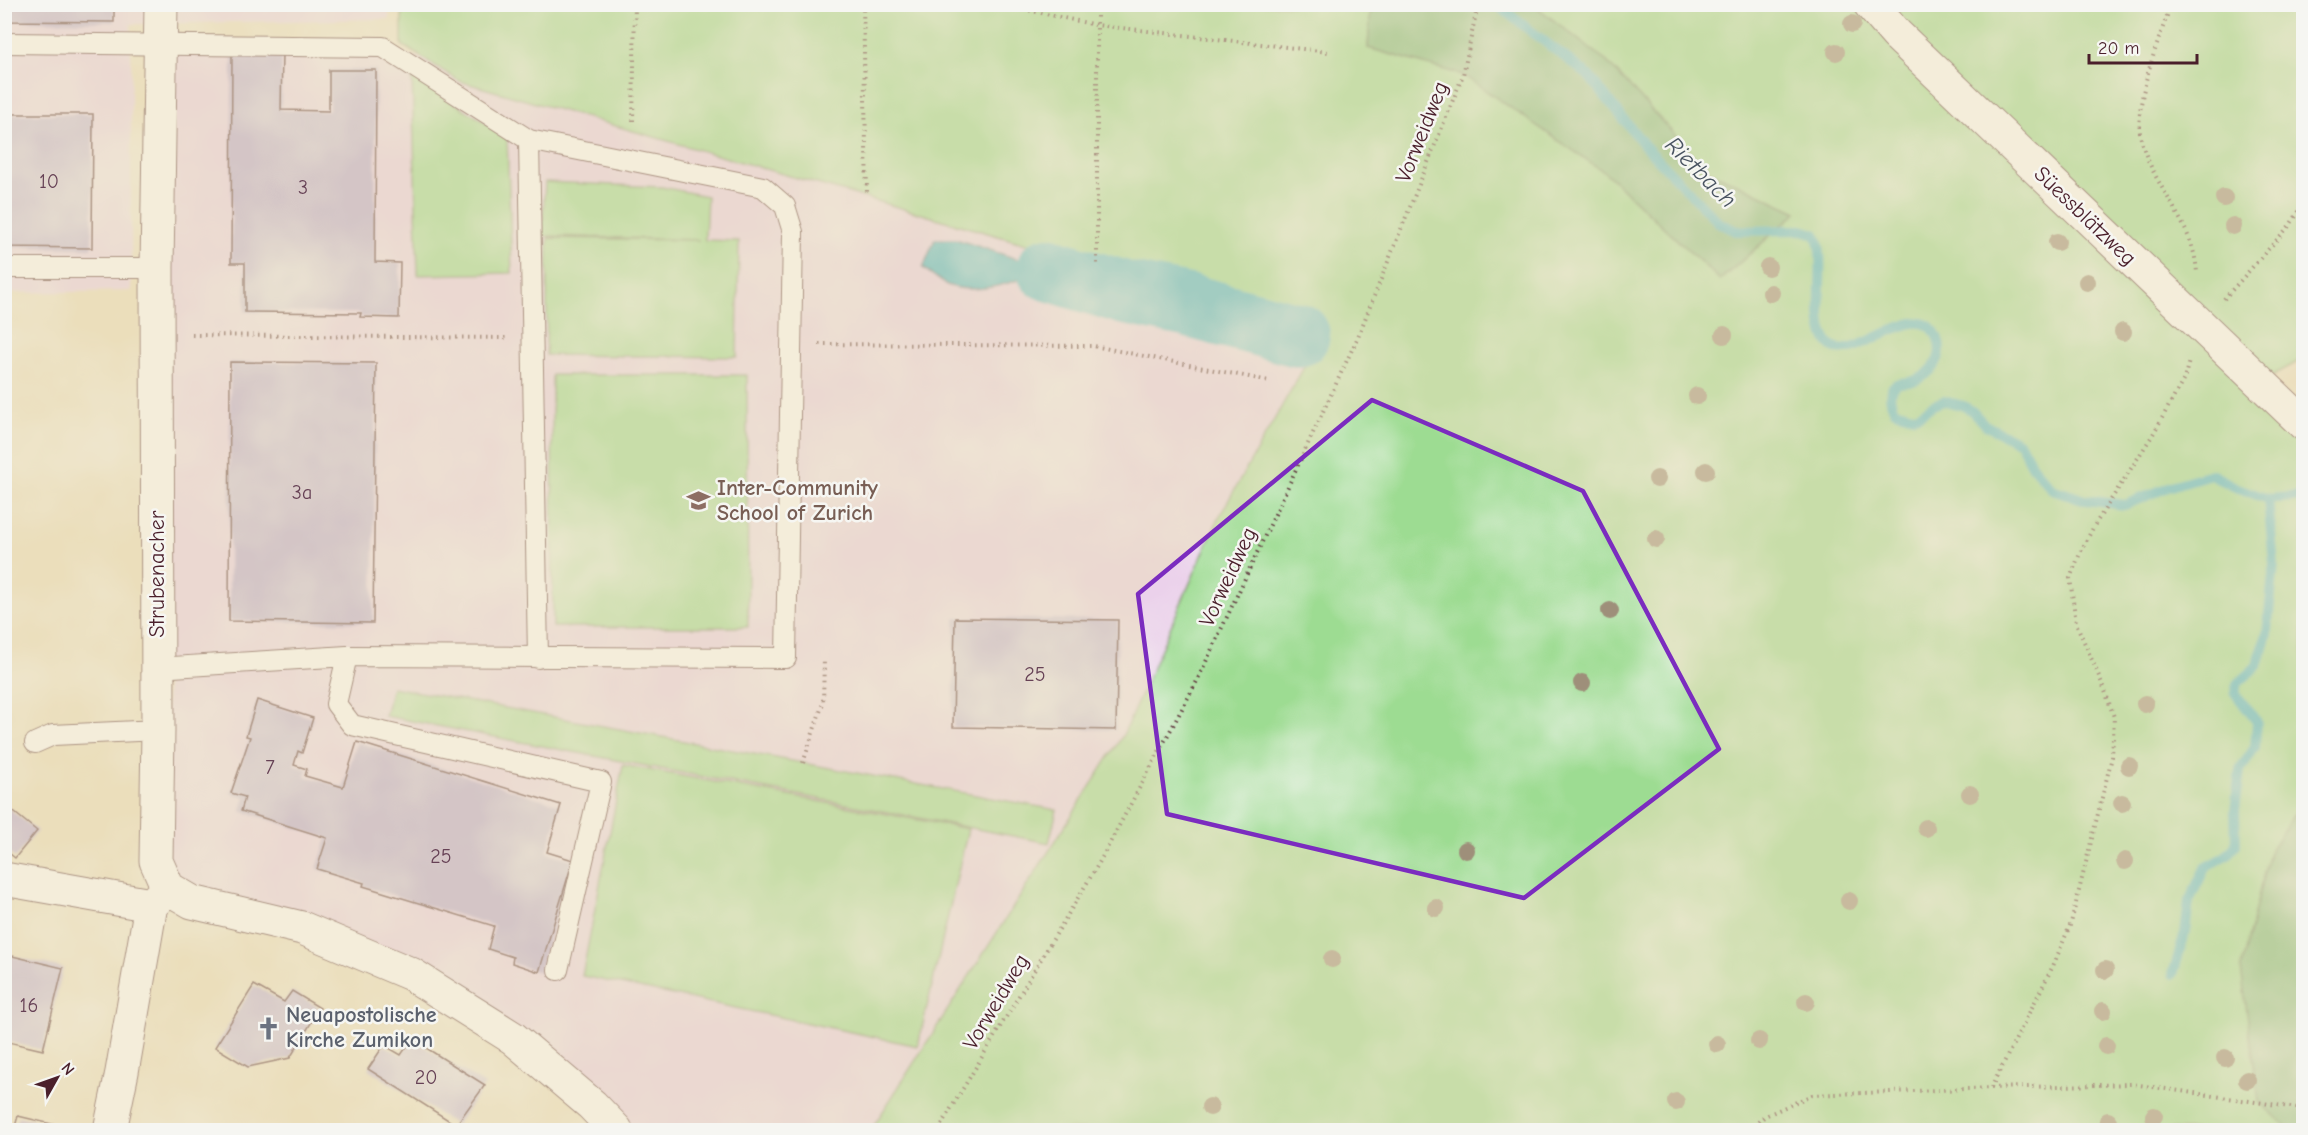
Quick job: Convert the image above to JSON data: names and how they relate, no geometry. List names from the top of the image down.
{
  "streets": {
    "street": ["Süessblätzweg", "Strubenacher"],
    "path": ["Vorweidweg"]
  },
  "water": ["Rietbach"],
  "places": {
    "school or university": ["Inter-Community School of Zurich"],
    "church": ["Neuapostolische Kirche Zumikon"]
  },
  "house_numbers": [
    "10",
    "3",
    "3a",
    "25",
    "7",
    "25",
    "16",
    "20"
  ],
  "scale_bar": "20 m",
  "north": "top right"
}
